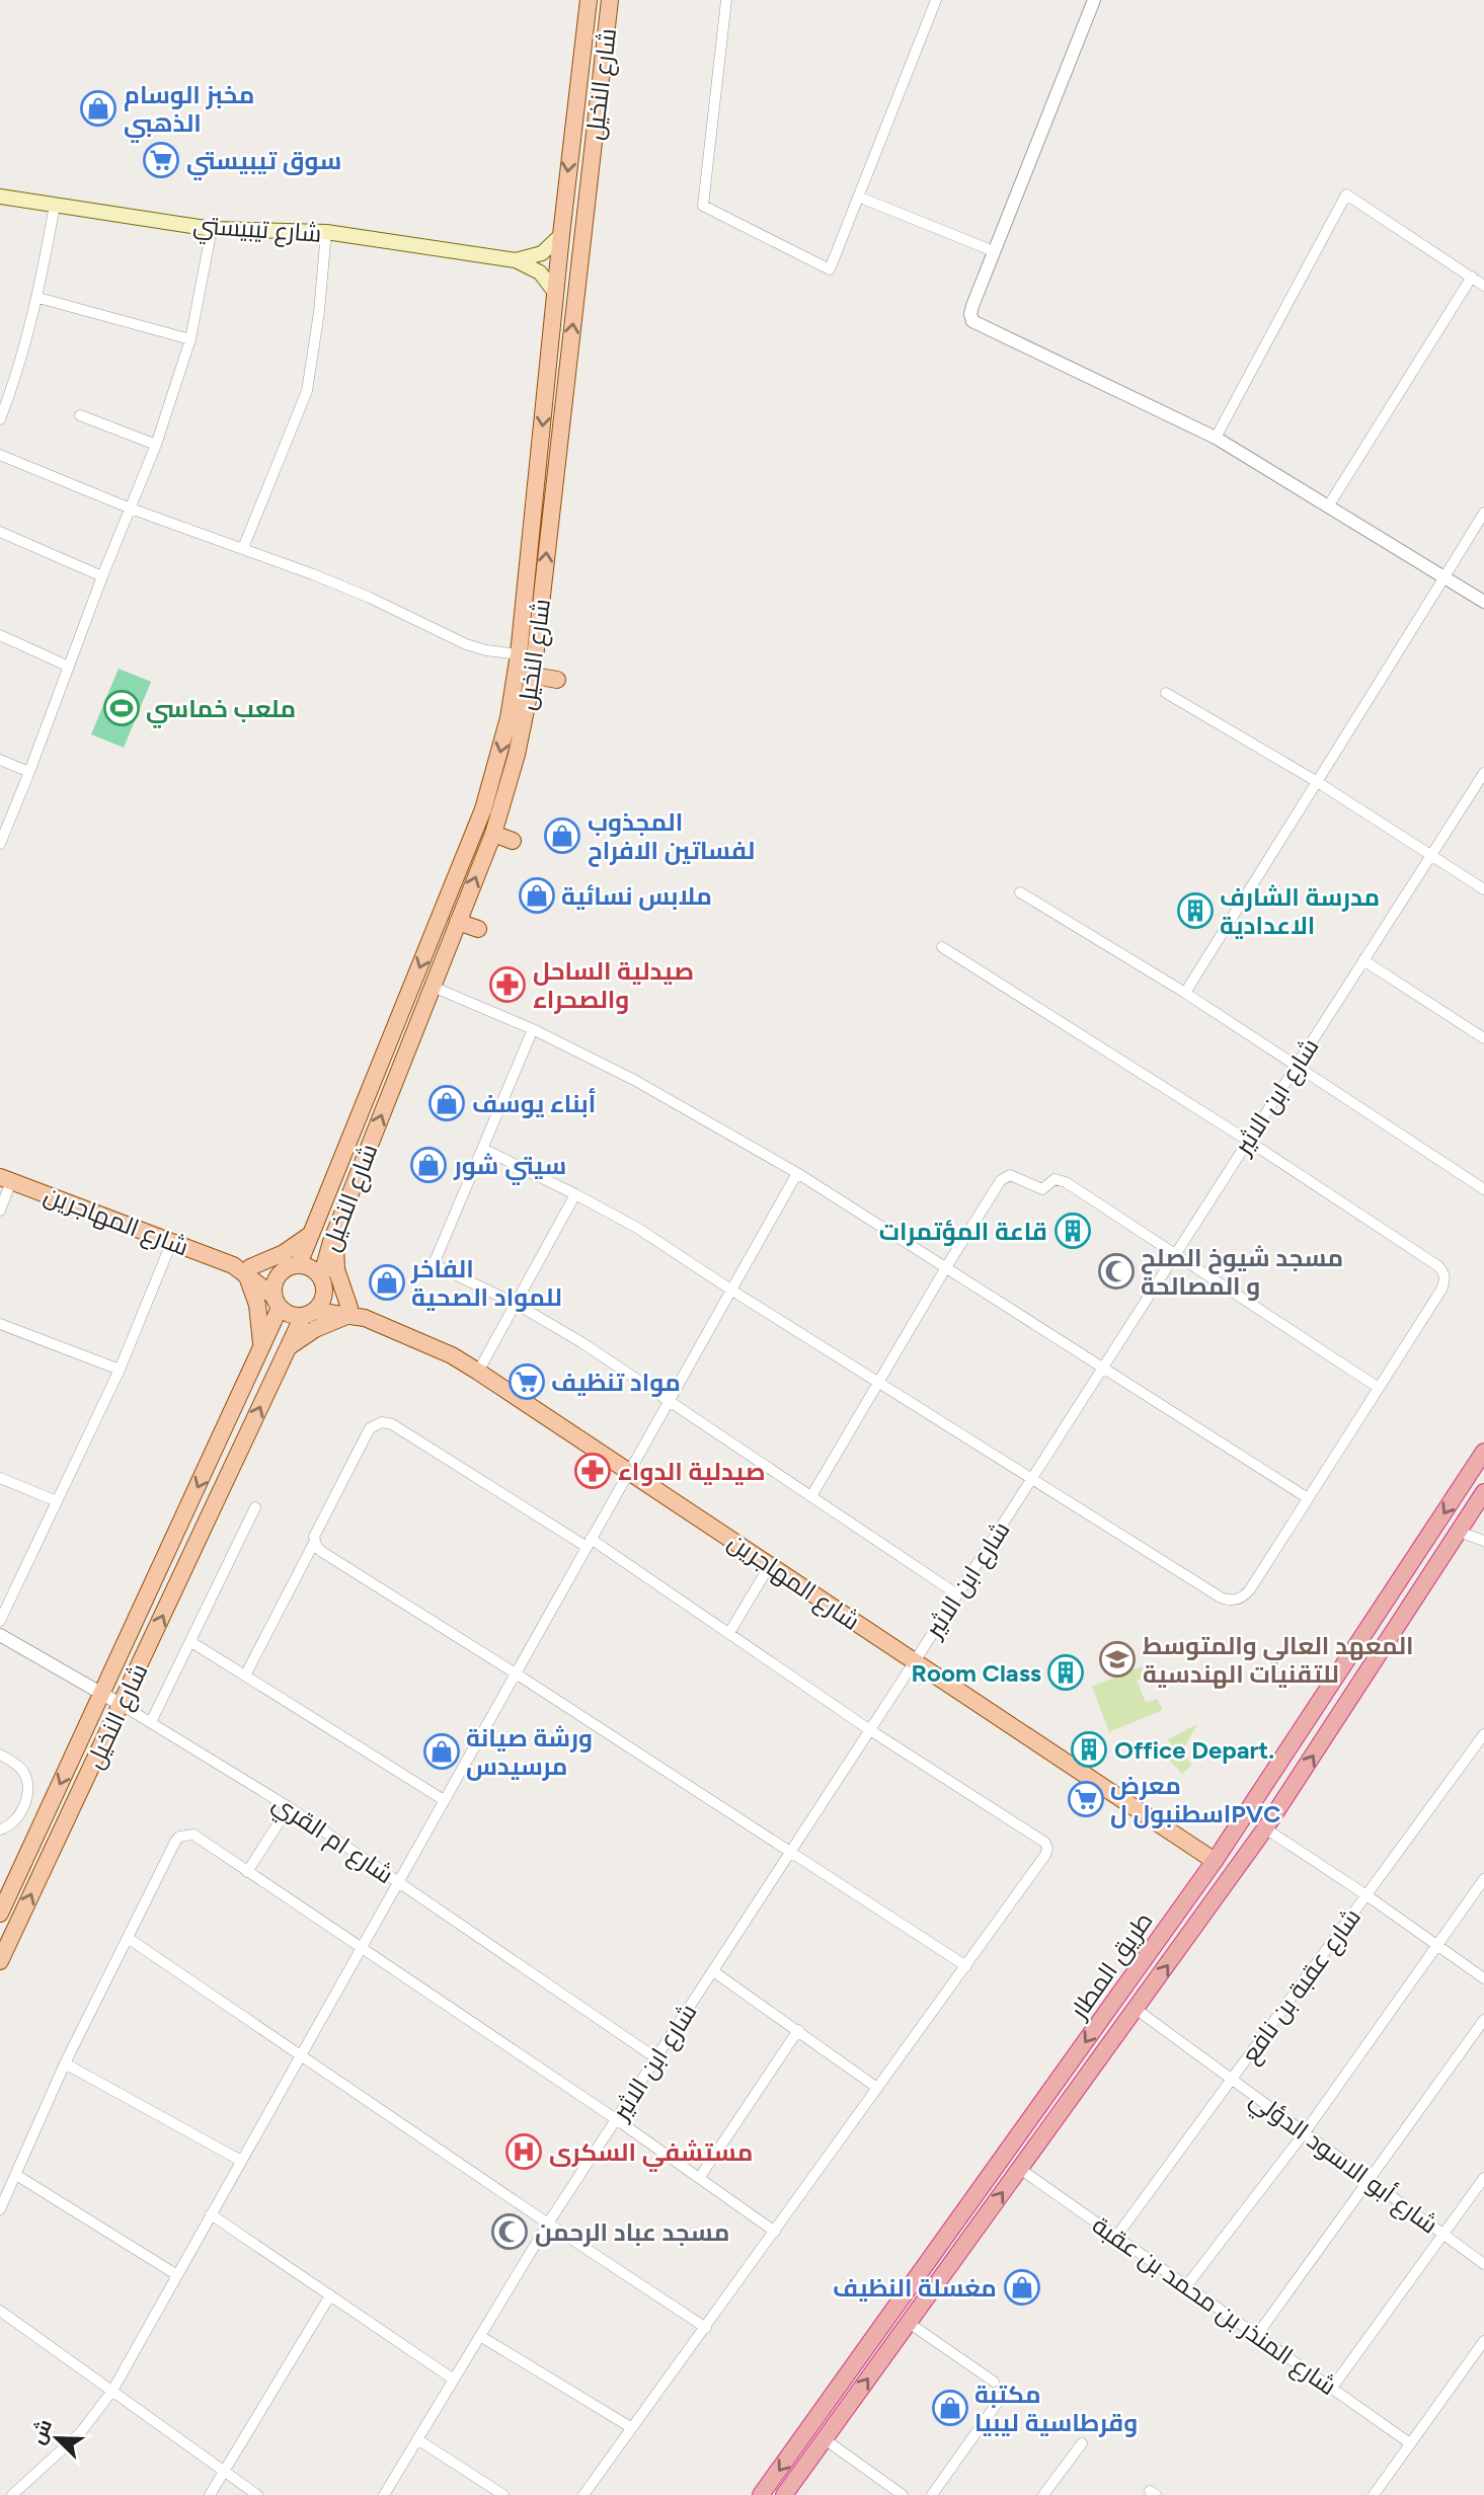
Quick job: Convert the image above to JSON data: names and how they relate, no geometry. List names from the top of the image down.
{
  "streets": {
    "highway": ["طريق المطار"],
    "main road": ["شارع النخيل", "شارع تيبيستي", "شارع المهاجرين"],
    "street": [
      "شارع ابن الاثير",
      "شارع ام القري",
      "شارع عقبة بن نافع",
      "شارع أبو الاسود الدؤلي",
      "شارع المنذر بن محمد بن عقبة"
    ]
  },
  "crossings": [
    ["شارع النخيل", "شارع المهاجرين"],
    ["شارع النخيل", "شارع ام القري"],
    ["شارع ابن الاثير", "شارع المهاجرين"],
    ["شارع ابن الاثير", "شارع ام القري"],
    ["شارع المهاجرين", "طريق المطار"],
    ["طريق المطار", "شارع أبو الاسود الدؤلي"],
    ["طريق المطار", "شارع المنذر بن محمد بن عقبة"],
    ["شارع عقبة بن نافع", "شارع أبو الاسود الدؤلي"],
    ["شارع عقبة بن نافع", "شارع المنذر بن محمد بن عقبة"]
  ],
  "places": {
    "shop": [
      "مخبز الوسام الذهبي",
      "المجذوب لفساتين الافراح",
      "ملابس نسائية",
      "أبناء يوسف",
      "سيتي شور",
      "الفاخر للمواد الصحية",
      "ورشة صيانة مرسيدس",
      "مغسلة النظيف",
      "مكتبة وقرطاسية ليبيا"
    ],
    "supermarket": ["سوق تيبيستي", "مواد تنظيف", "معرض اسطنبول لPVC"],
    "sports": ["ملعب خماسي"],
    "building": [
      "مدرسة الشارف الاعدادية",
      "قاعة المؤتمرات",
      "Room Class",
      "Office Depart."
    ],
    "pharmacy": ["صيدلية الساحل والصحراء", "صيدلية الدواء"],
    "mosque": ["مسجد شيوخ الصلح و المصالحة", "مسجد عباد الرحمن"],
    "school or university": ["المعهد العالي والمتوسط للتقنيات الهندسية"],
    "hospital": ["مستشفي السكرى"]
  },
  "north": "top left"
}
